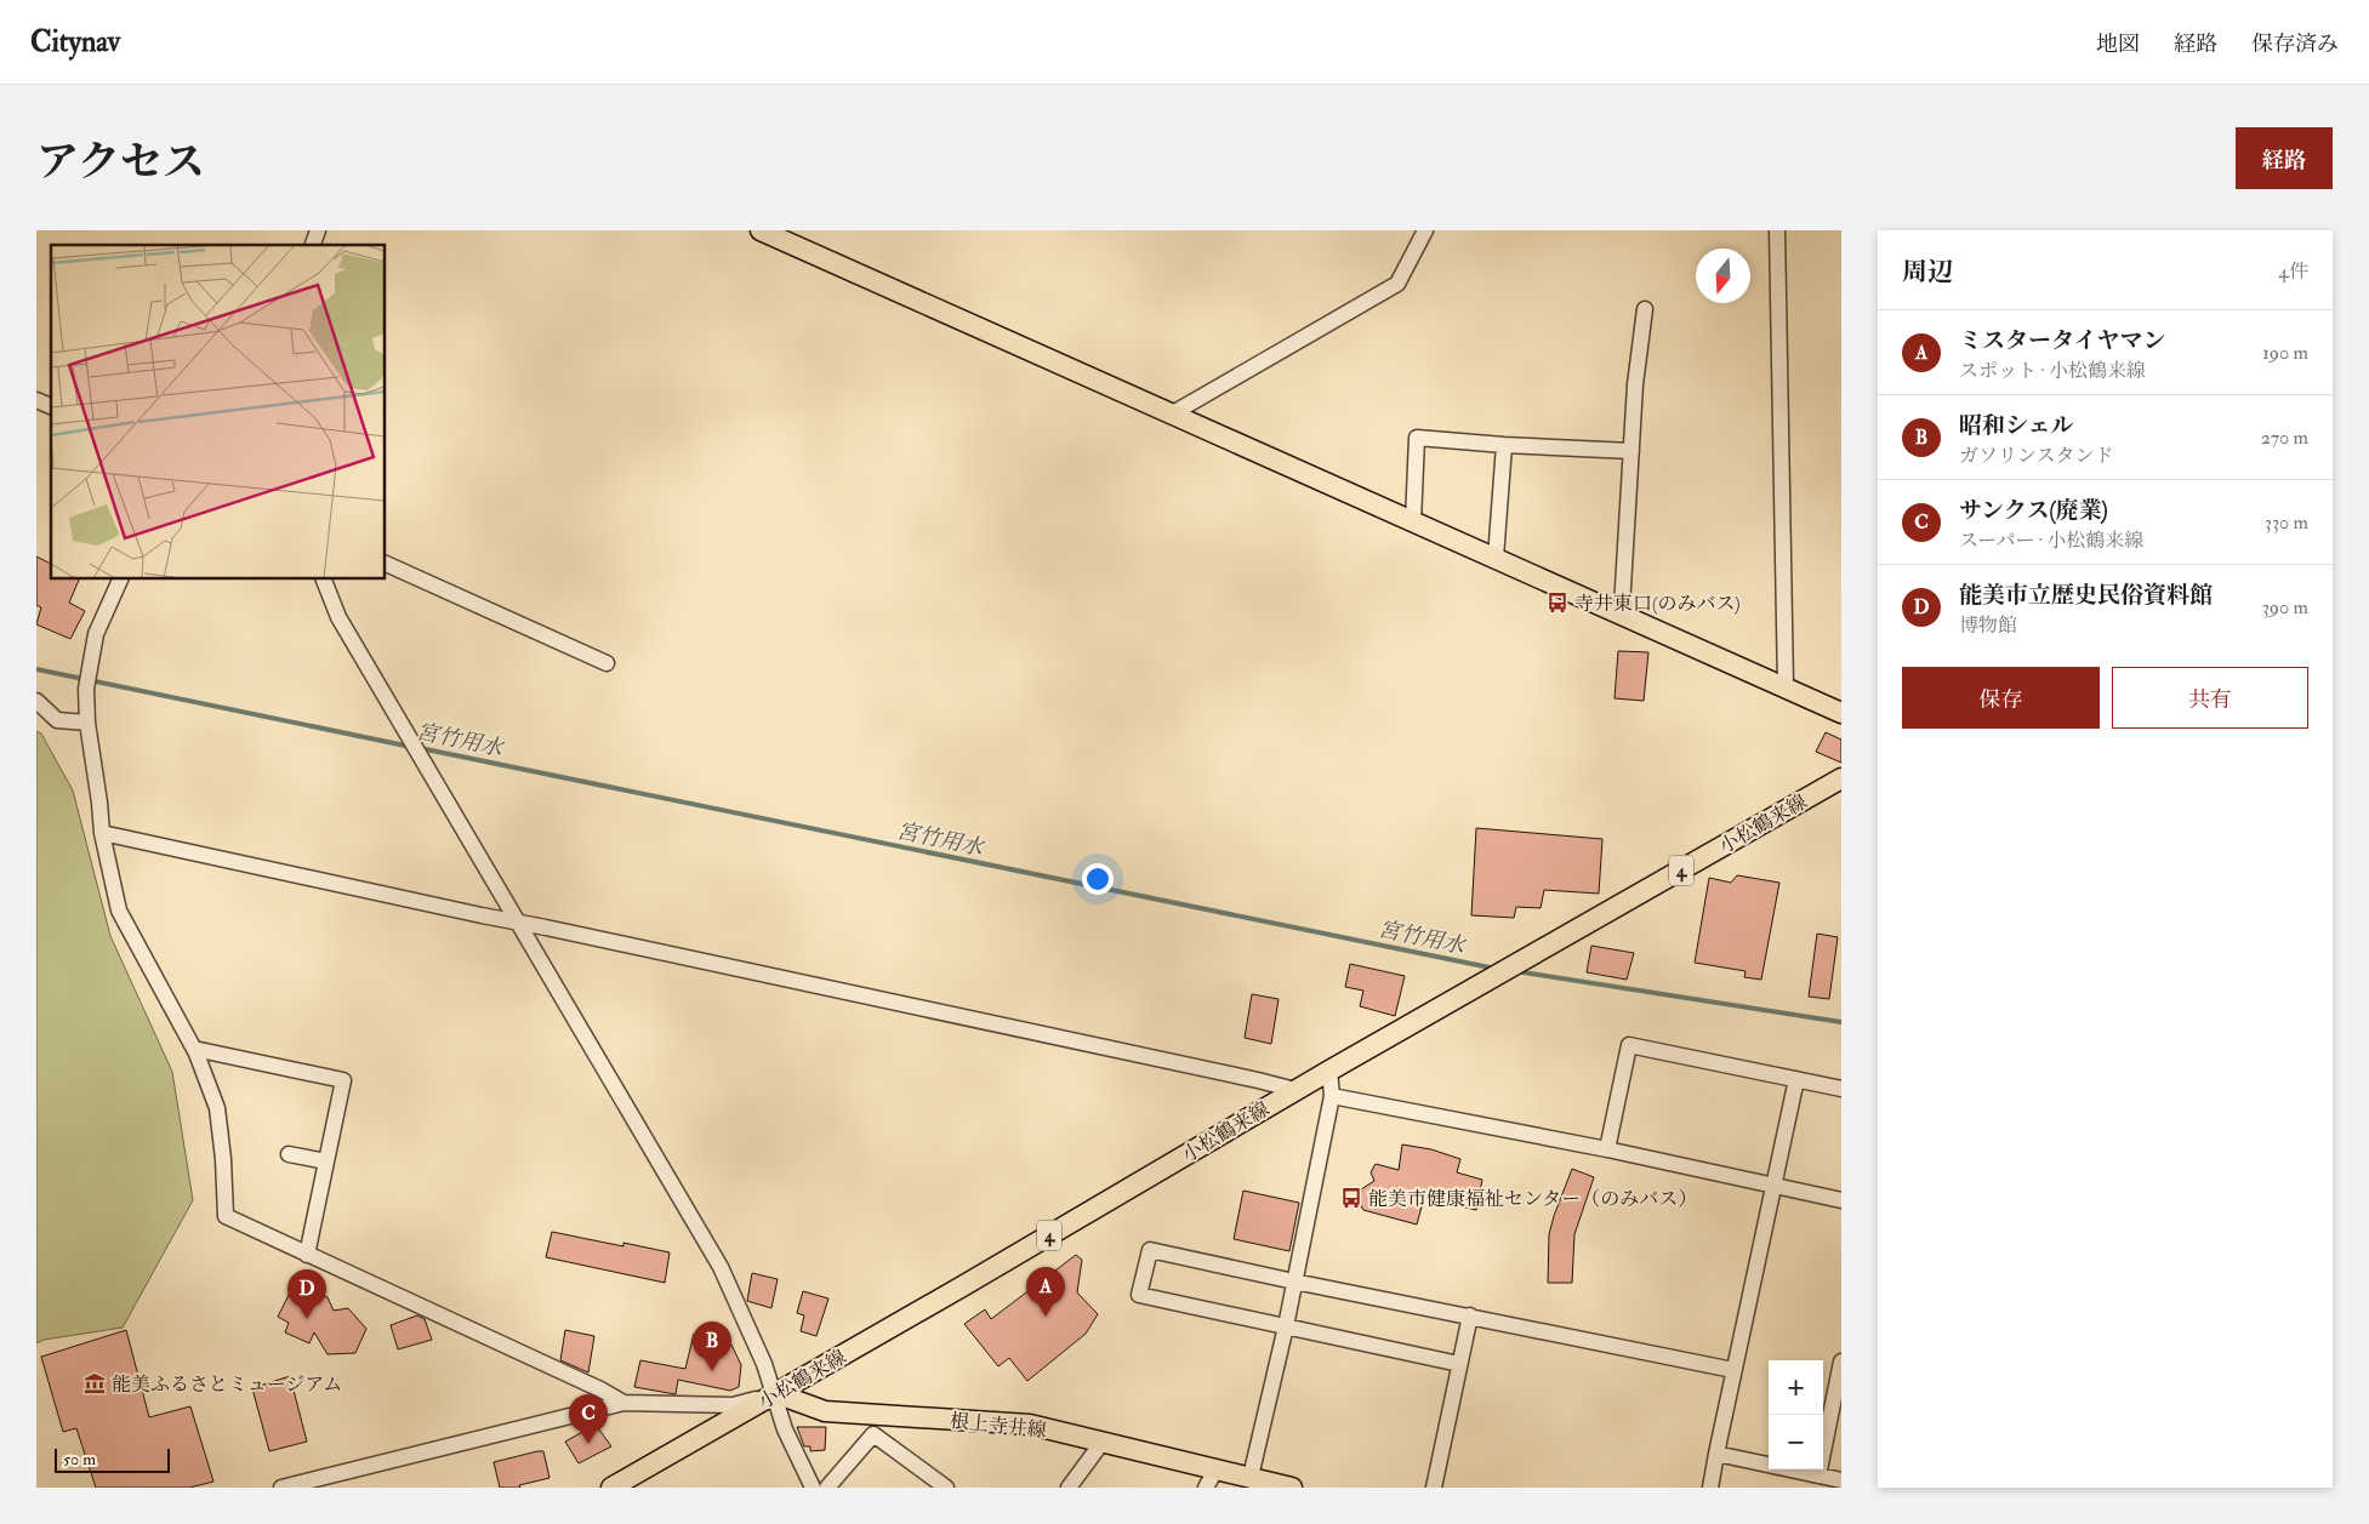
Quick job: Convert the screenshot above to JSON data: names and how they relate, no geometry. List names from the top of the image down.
{
  "streets": {
    "main road": ["小松鶴来線", "4", "根上寺井線"]
  },
  "crossings": [
    ["小松鶴来線", "根上寺井線"]
  ],
  "water": ["宮竹用水"],
  "places": {
    "bus stop": ["寺井東口(のみバス)", "能美市健康福祉センター（のみバス）"],
    "museum": ["能美ふるさとミュージアム"]
  },
  "scale_bar": "50 m",
  "north": "bottom",
  "page": {
    "header": "Citynav",
    "nav": ["地図", "経路", "保存済み"],
    "title": "アクセス",
    "buttons": [
      "経路",
      ["保存", "共有"]
    ],
    "heading": ["周辺", "4件"],
    "list": [
      {
        "mark": "A",
        "name": "ミスタータイヤマン",
        "note": "スポット · 小松鶴来線",
        "value": "190 m"
      },
      {
        "mark": "B",
        "name": "昭和シェル",
        "note": "ガソリンスタンド",
        "value": "270 m"
      },
      {
        "mark": "C",
        "name": "サンクス(廃業)",
        "note": "スーパー · 小松鶴来線",
        "value": "330 m"
      },
      {
        "mark": "D",
        "name": "能美市立歴史民俗資料館",
        "note": "博物館",
        "value": "390 m"
      }
    ],
    "pins": [
      "A",
      "D",
      "B",
      "C"
    ],
    "map_buttons": ["+", "−"],
    "scale": "50 m"
  }
}
